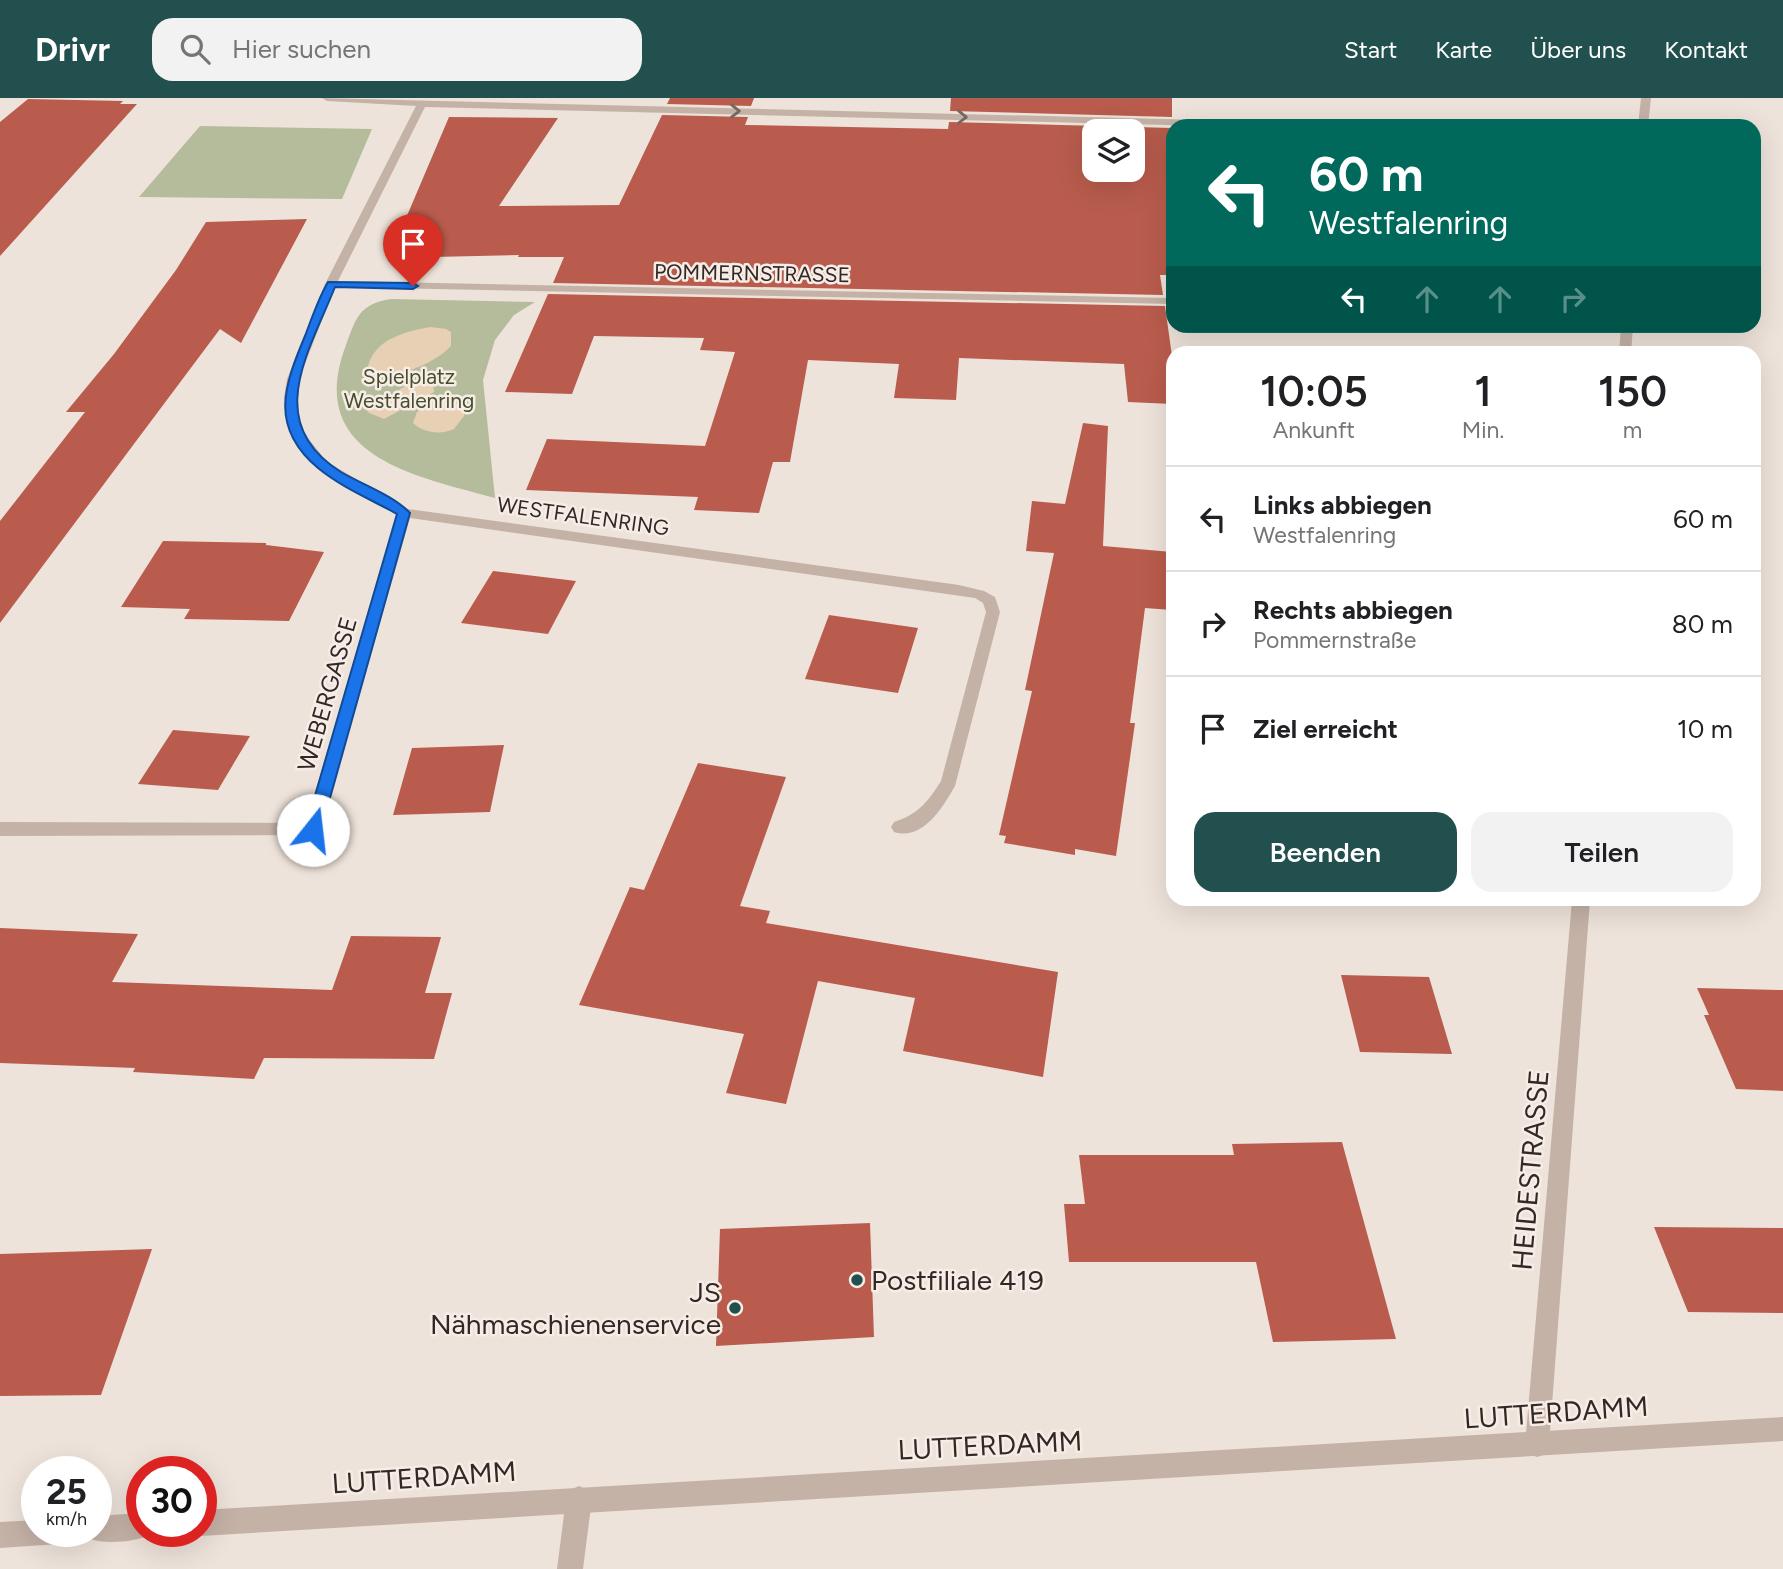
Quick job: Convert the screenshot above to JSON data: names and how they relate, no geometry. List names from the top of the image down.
{
  "streets": {
    "street": [
      "POMMERNSTRASSE",
      "WESTFALENRING",
      "WEBERGASSE",
      "HEIDESTRASSE",
      "LUTTERDAMM"
    ]
  },
  "crossings": [
    ["POMMERNSTRASSE", "WESTFALENRING"],
    ["WESTFALENRING", "WEBERGASSE"],
    ["HEIDESTRASSE", "LUTTERDAMM"]
  ],
  "parks": ["Spielplatz Westfalenring"],
  "places": ["Postfiliale 419", "JS Nähmaschienenservice"],
  "page": {
    "header": "Drivr",
    "search": "Hier suchen",
    "nav": [
      "Start",
      "Karte",
      "Über uns",
      "Kontakt"
    ],
    "turn": ["60 m", "Westfalenring"],
    "eta": [
      "10:05",
      "Ankunft",
      "1",
      "Min.",
      "150",
      "m"
    ],
    "list": [
      {
        "name": "Links abbiegen",
        "note": "Westfalenring",
        "value": "60 m"
      },
      {
        "name": "Rechts abbiegen",
        "note": "Pommernstraße",
        "value": "80 m"
      },
      {
        "name": "Ziel erreicht",
        "value": "10 m"
      }
    ],
    "buttons": ["Beenden", "Teilen"],
    "speed": "25 km/h",
    "limit": "30"
  }
}
